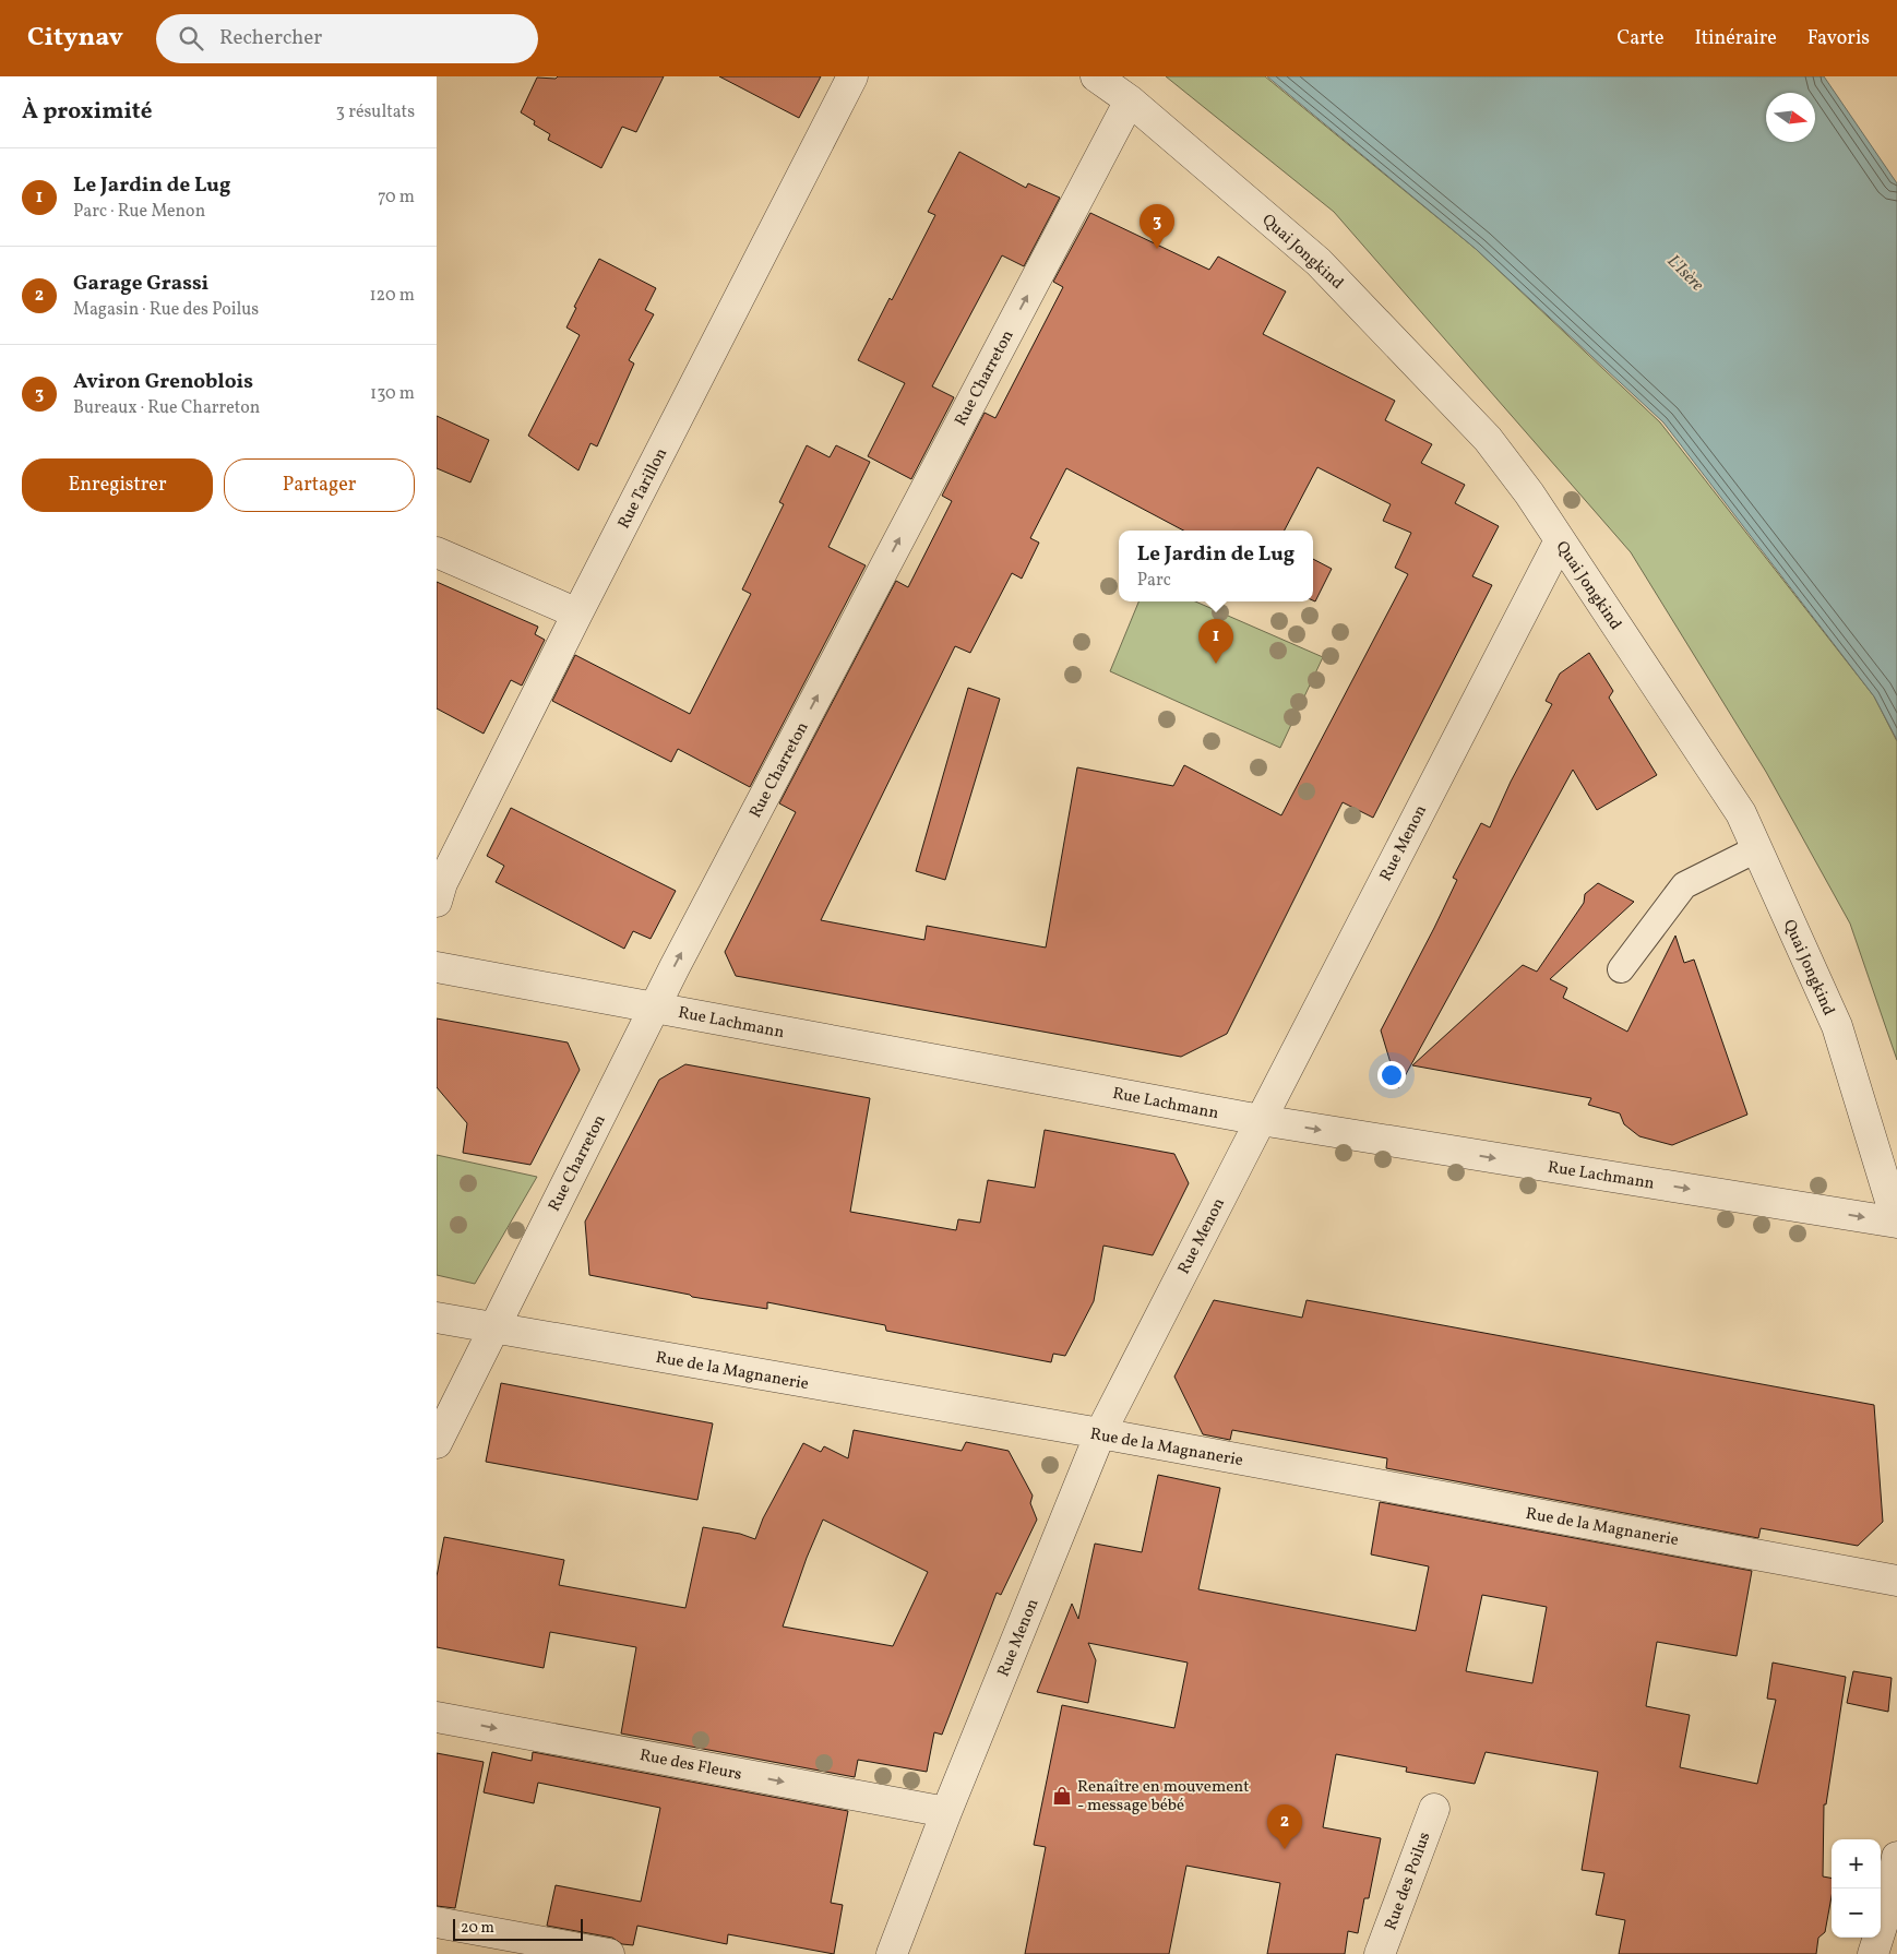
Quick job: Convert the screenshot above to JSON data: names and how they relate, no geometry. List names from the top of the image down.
{
  "streets": {
    "street": [
      "Quai Jongkind",
      "Rue Charreton",
      "Rue Tarillon",
      "Rue Menon",
      "Rue Lachmann",
      "Rue de la Magnanerie",
      "Rue des Fleurs",
      "Rue des Poilus"
    ]
  },
  "crossings": [
    ["Quai Jongkind", "Rue Charreton"],
    ["Quai Jongkind", "Rue Menon"],
    ["Quai Jongkind", "Rue Lachmann"],
    ["Rue Charreton", "Rue Lachmann"],
    ["Rue Charreton", "Rue de la Magnanerie"],
    ["Rue Menon", "Rue Lachmann"],
    ["Rue Menon", "Rue de la Magnanerie"],
    ["Rue Menon", "Rue des Fleurs"]
  ],
  "one_way": ["Rue Charreton", "Rue Lachmann"],
  "water": ["L'Isère"],
  "places": {
    "shop": ["Renaître en mouvement - message bébé"]
  },
  "scale_bar": "20 m",
  "north": "right",
  "page": {
    "header": "Citynav",
    "search": "Rechercher",
    "nav": ["Carte", "Itinéraire", "Favoris"],
    "heading": ["À proximité", "3 résultats"],
    "list": [
      {
        "mark": "1",
        "name": "Le Jardin de Lug",
        "note": "Parc · Rue Menon",
        "value": "70 m"
      },
      {
        "mark": "2",
        "name": "Garage Grassi",
        "note": "Magasin · Rue des Poilus",
        "value": "120 m"
      },
      {
        "mark": "3",
        "name": "Aviron Grenoblois",
        "note": "Bureaux · Rue Charreton",
        "value": "130 m"
      }
    ],
    "pins": ["3", "1", "2"],
    "buttons": ["Enregistrer", "Partager"],
    "popup": ["Le Jardin de Lug", "Parc"],
    "map_buttons": ["+", "−"],
    "scale": "20 m"
  }
}
